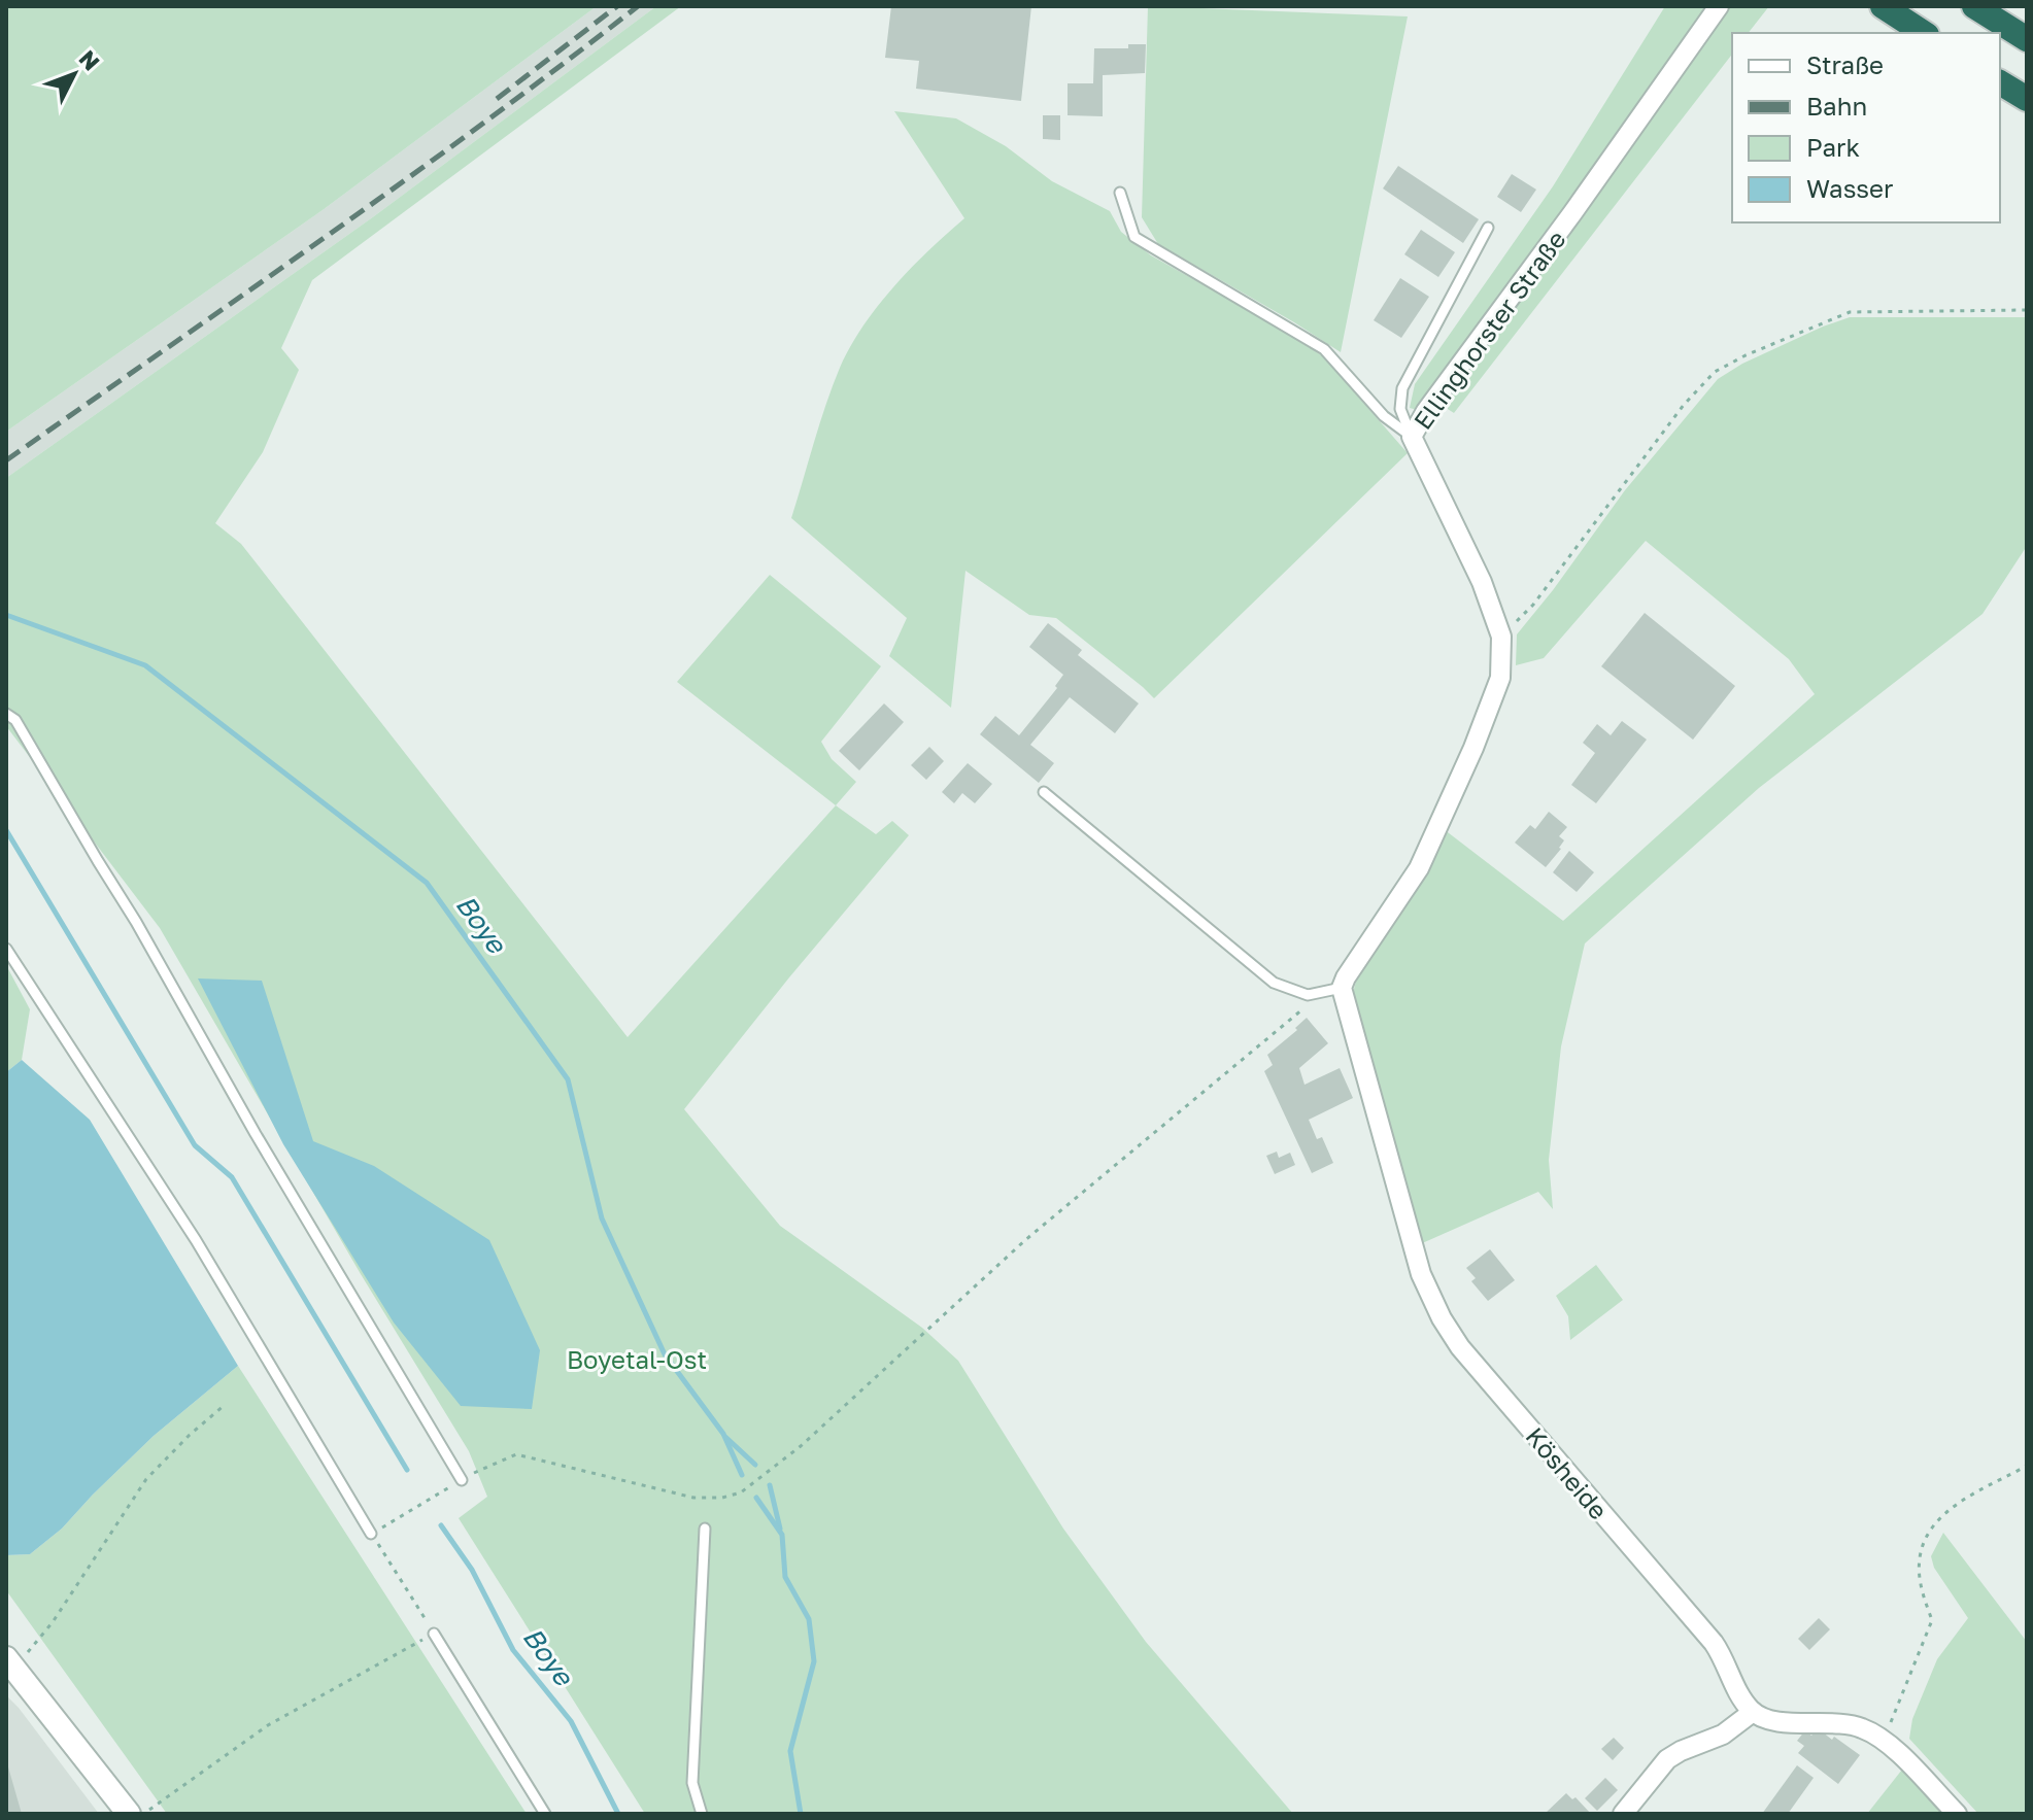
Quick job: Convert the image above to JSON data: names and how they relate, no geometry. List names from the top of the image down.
{
  "streets": {
    "street": ["Ellinghorster Straße", "Kösheide"]
  },
  "crossings": [
    ["Ellinghorster Straße", "Kösheide"]
  ],
  "water": ["Boye"],
  "parks": ["Boyetal-Ost"],
  "legend": [
    "Straße",
    "Bahn",
    "Park",
    "Wasser"
  ],
  "north": "top right"
}
